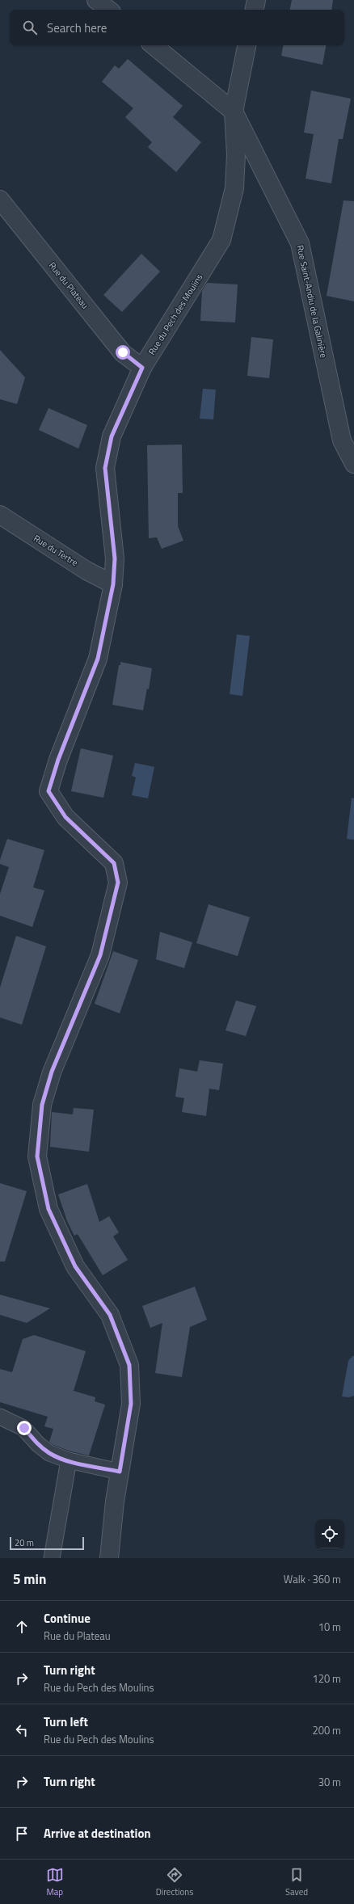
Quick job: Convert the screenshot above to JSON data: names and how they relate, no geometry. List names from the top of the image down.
{
  "streets": {
    "street": [
      "Rue du Plateau",
      "Rue Saint-Andiu de la Galinière",
      "Rue du Pech des Moulins",
      "Rue du Tertre"
    ]
  },
  "crossings": [
    ["Rue du Plateau", "Rue du Pech des Moulins"],
    ["Rue Saint-Andiu de la Galinière", "Rue du Pech des Moulins"],
    ["Rue du Pech des Moulins", "Rue du Tertre"]
  ],
  "scale_bar": "20 m",
  "page": {
    "search": "Search here",
    "scale": "20 m",
    "heading": ["5 min", "Walk · 360 m"],
    "list": [
      ["Continue", "Rue du Plateau", "10 m"],
      ["Turn right", "Rue du Pech des Moulins", "120 m"],
      ["Turn left", "Rue du Pech des Moulins", "200 m"],
      ["Turn right", "30 m"],
      "Arrive at destination"
    ],
    "nav": ["Map", "Directions", "Saved"]
  }
}
